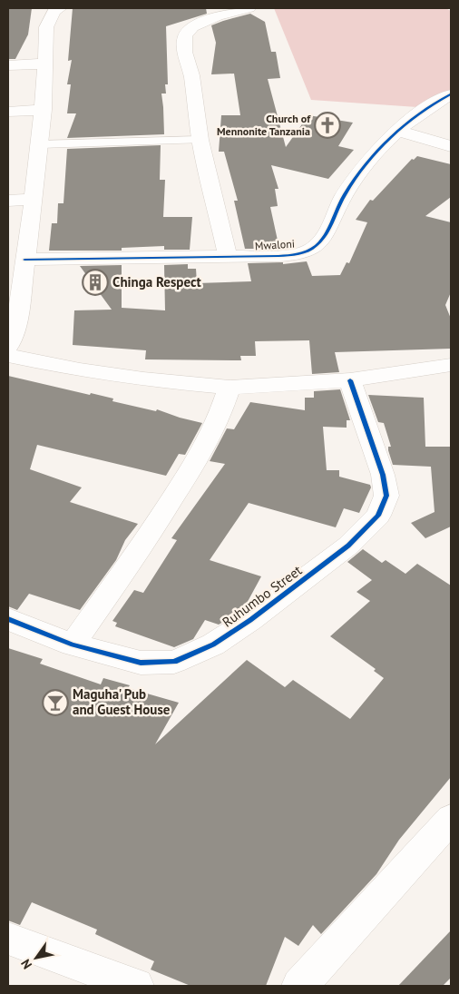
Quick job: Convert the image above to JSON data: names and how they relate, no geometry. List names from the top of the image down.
{
  "streets": {
    "street": ["Mwaloni", "Ruhumbo Street"]
  },
  "places": {
    "church": ["Church of Mennonite Tanzania"],
    "building": ["Chinga Respect"],
    "bar": ["Maguha' Pub and Guest House"]
  },
  "north": "bottom left"
}
